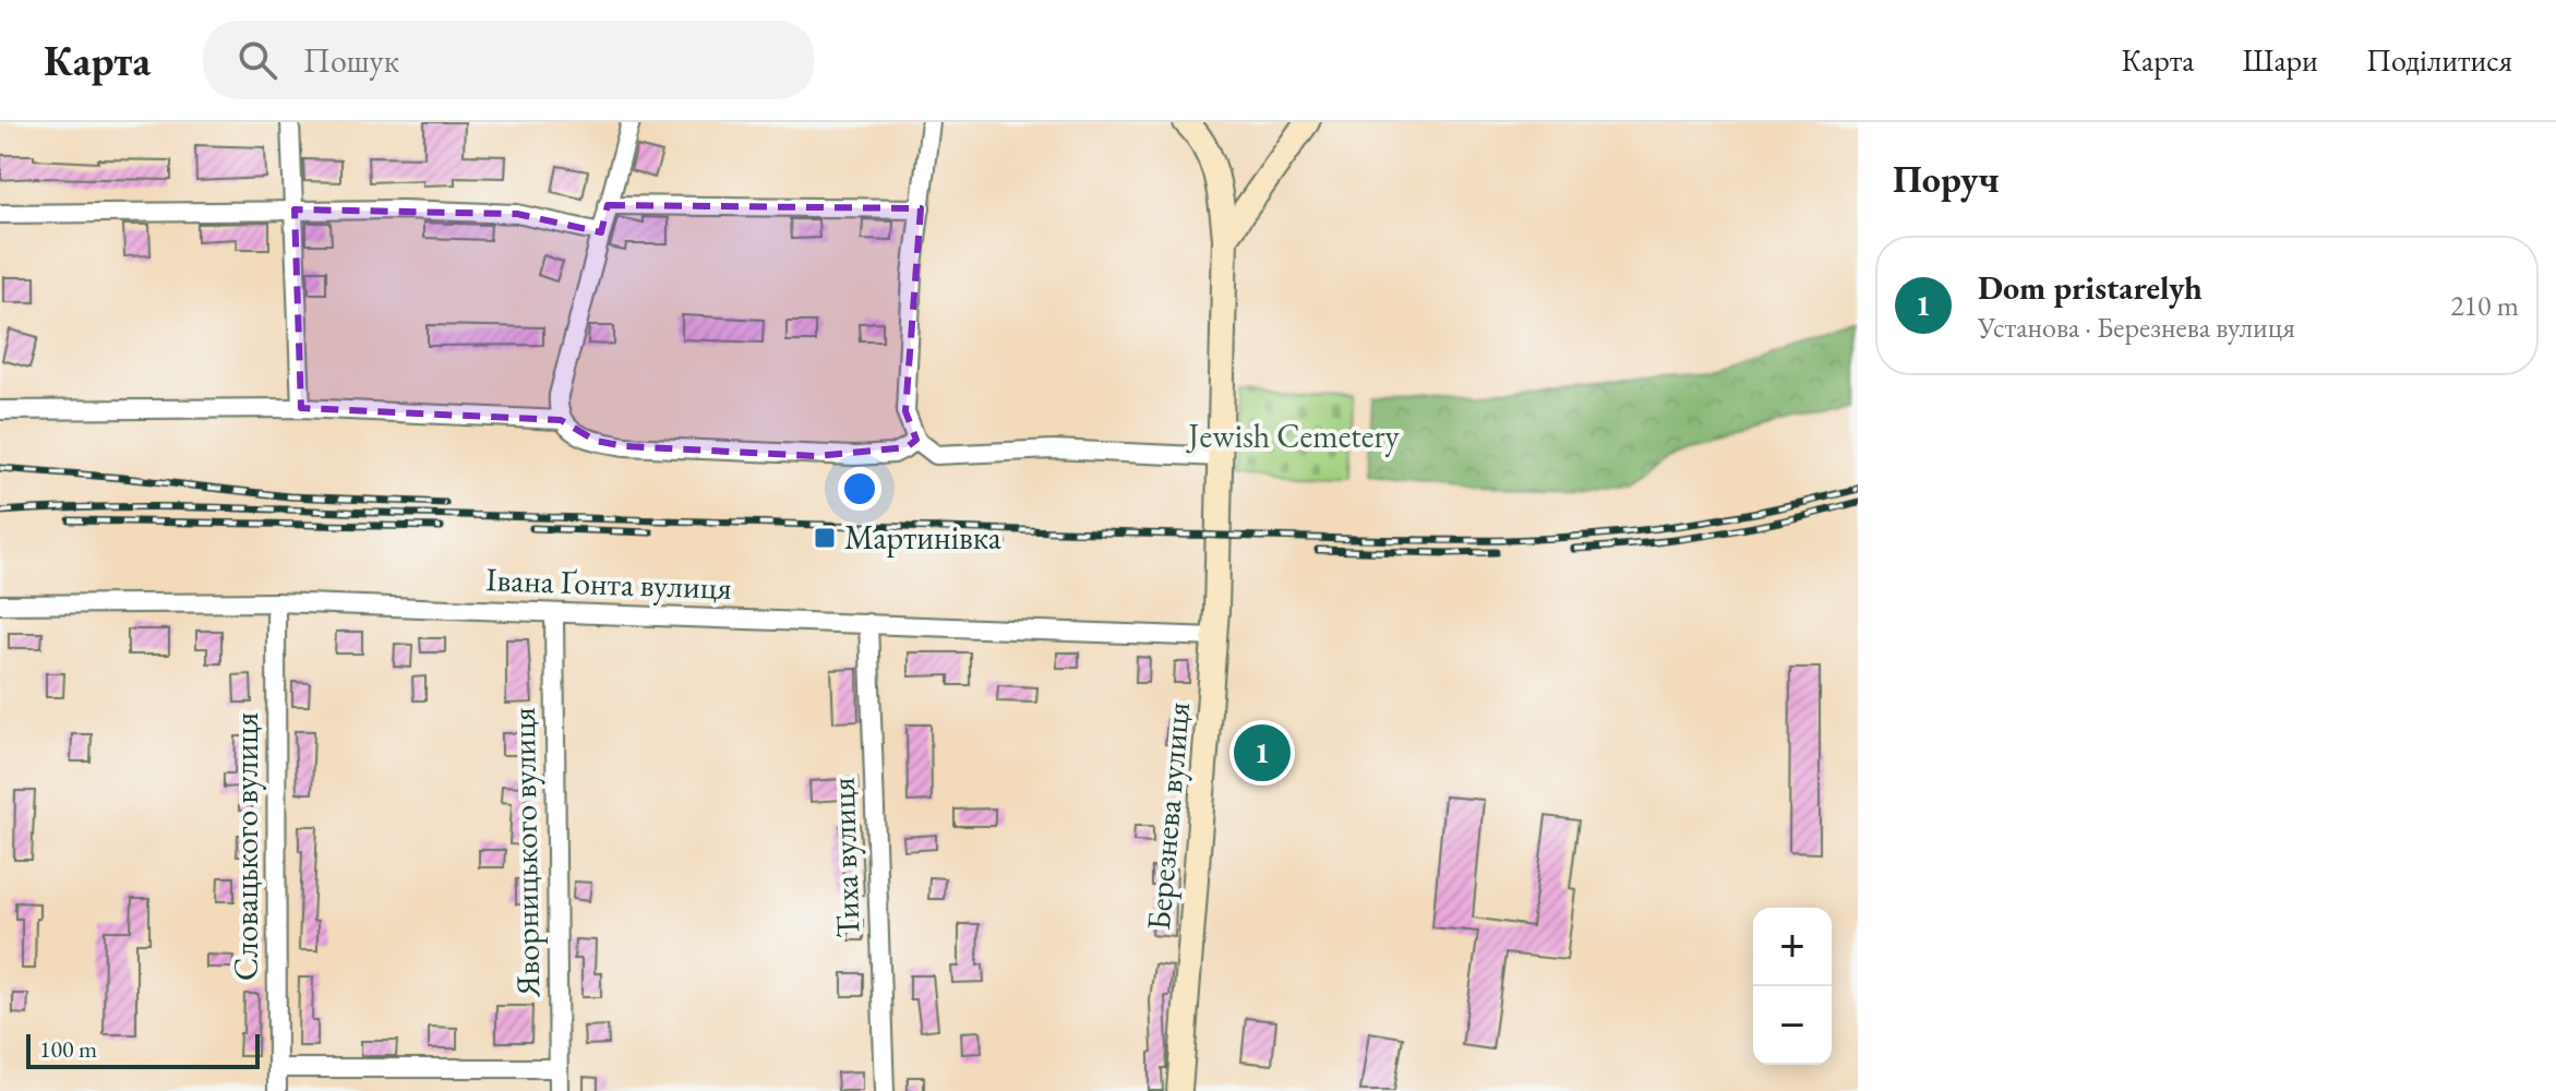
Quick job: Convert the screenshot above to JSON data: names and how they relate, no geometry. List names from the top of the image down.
{
  "streets": {
    "main road": ["Березнева вулиця"],
    "street": [
      "Івана Ґонта вулиця",
      "Словацького вулиця",
      "Яворницького вулиця",
      "Тиха вулиця"
    ]
  },
  "crossings": [
    ["Івана Ґонта вулиця", "Березнева вулиця"],
    ["Івана Ґонта вулиця", "Словацького вулиця"],
    ["Івана Ґонта вулиця", "Яворницького вулиця"],
    ["Івана Ґонта вулиця", "Тиха вулиця"]
  ],
  "parks": ["Jewish Cemetery"],
  "places": {
    "transit": ["Мартинівка"]
  },
  "scale_bar": "100 m",
  "page": {
    "header": "Карта",
    "search": "Пошук",
    "nav": ["Карта", "Шари", "Поділитися"],
    "heading": "Поруч",
    "list": [
      {
        "mark": "1",
        "name": "Dom pristarelyh",
        "note": "Установа · Березнева вулиця",
        "value": "210 m"
      }
    ],
    "pins": "1",
    "map_buttons": ["+", "−"],
    "scale": "100 m"
  }
}
